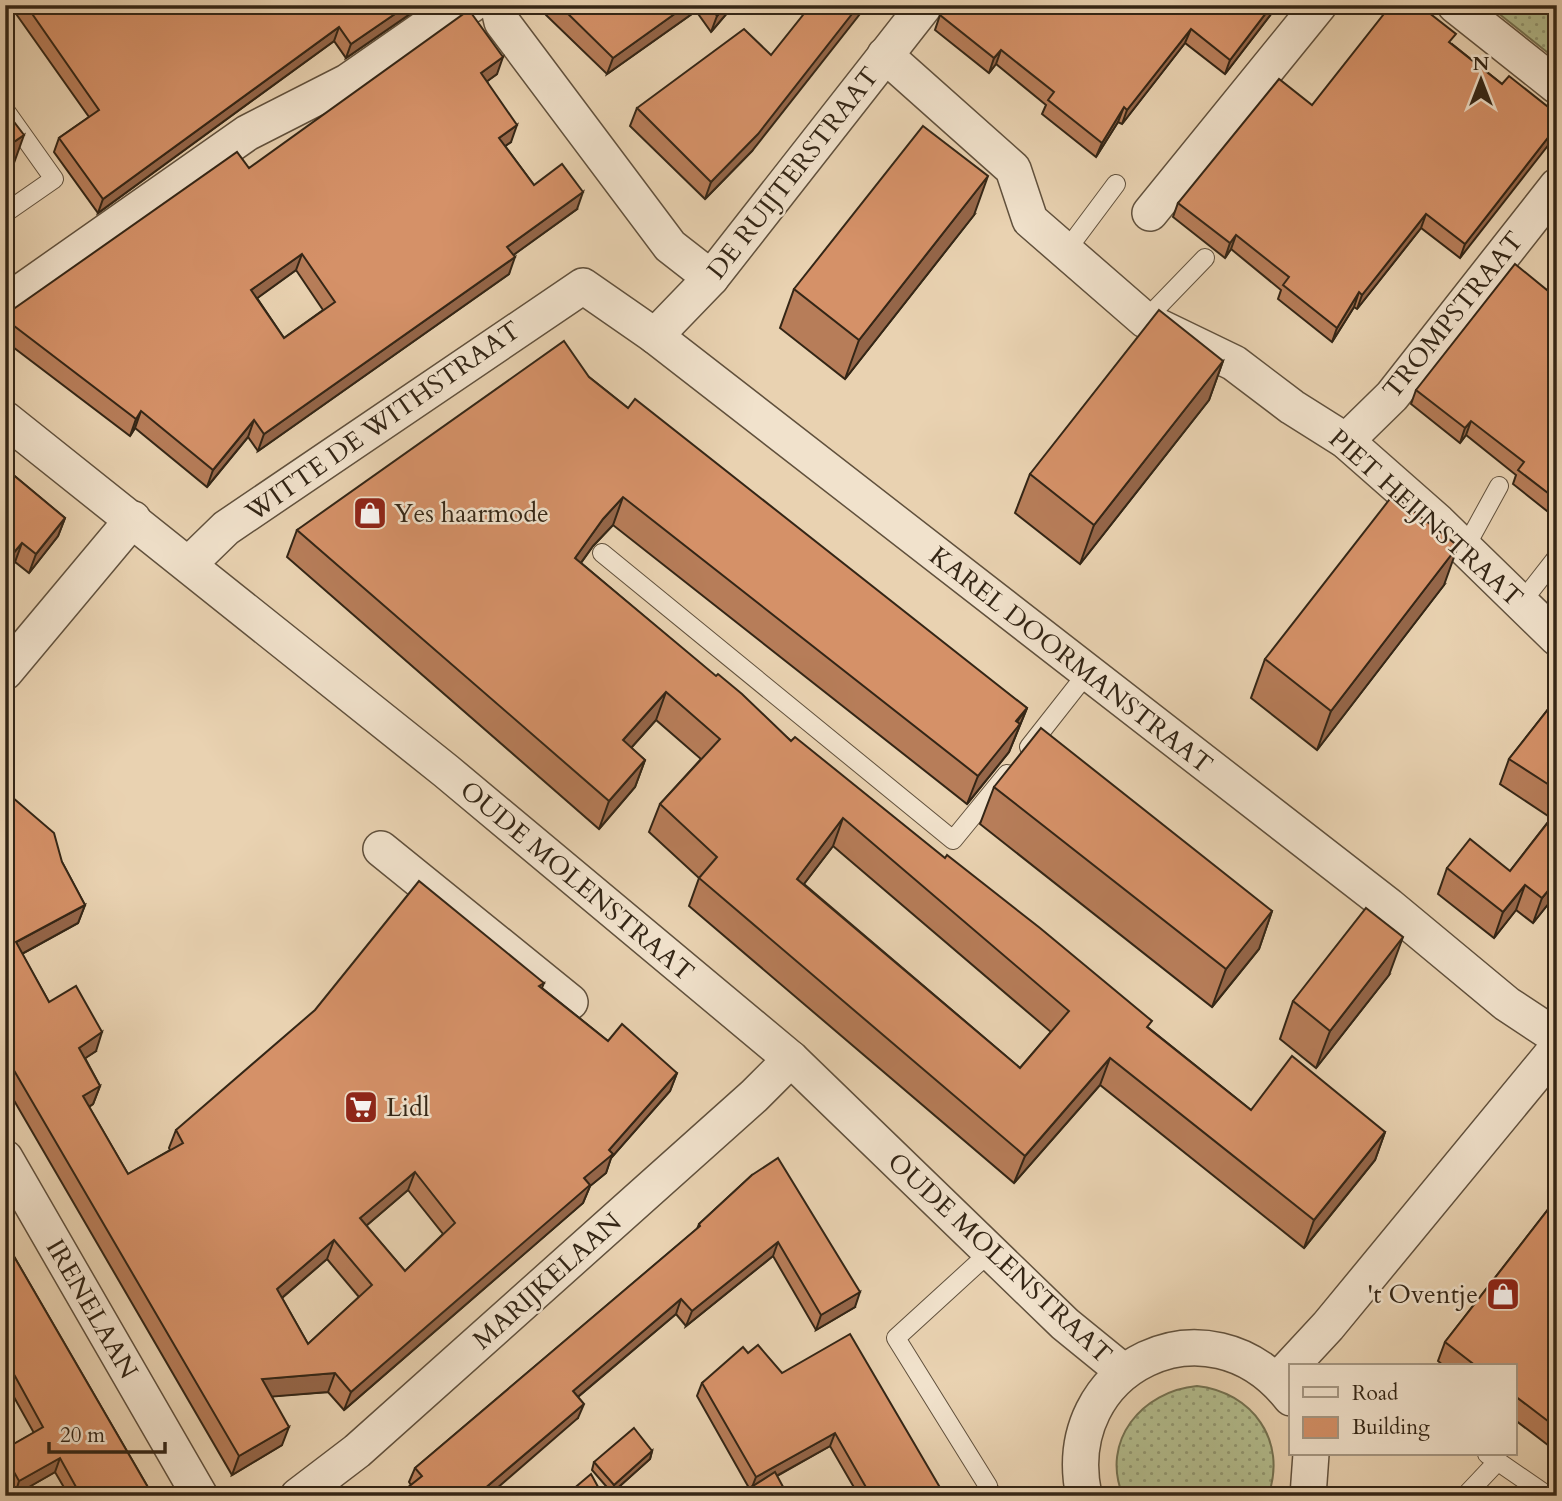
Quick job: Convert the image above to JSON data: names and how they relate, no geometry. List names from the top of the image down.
{
  "streets": {
    "street": [
      "DE RUIJTERSTRAAT",
      "TROMPSTRAAT",
      "WITTE DE WITHSTRAAT",
      "PIET HEIJNSTRAAT",
      "KAREL DOORMANSTRAAT",
      "OUDE MOLENSTRAAT",
      "MARIJKELAAN",
      "IRENELAAN"
    ]
  },
  "crossings": [
    ["DE RUIJTERSTRAAT", "PIET HEIJNSTRAAT"],
    ["DE RUIJTERSTRAAT", "KAREL DOORMANSTRAAT"],
    ["TROMPSTRAAT", "PIET HEIJNSTRAAT"],
    ["WITTE DE WITHSTRAAT", "KAREL DOORMANSTRAAT"],
    ["WITTE DE WITHSTRAAT", "OUDE MOLENSTRAAT"],
    ["OUDE MOLENSTRAAT", "MARIJKELAAN"]
  ],
  "places": {
    "shop": ["Yes haarmode", "'t Oventje"],
    "supermarket": ["Lidl"]
  },
  "legend": ["Road", "Building"],
  "scale_bar": "20 m",
  "north": "top"
}
